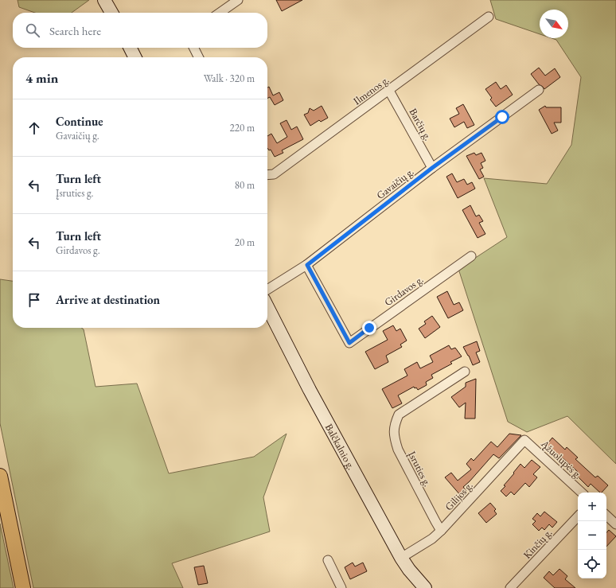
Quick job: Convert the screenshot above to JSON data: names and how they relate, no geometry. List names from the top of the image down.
{
  "streets": {
    "street": [
      "Ilmenos g.",
      "Barčių g.",
      "Gavaičių g.",
      "Girdavos g.",
      "Balčkalnio g.",
      "Ąžuolupės g.",
      "Įsruties g.",
      "Gilijos g.",
      "Kinčių g."
    ]
  },
  "crossings": [
    ["Ilmenos g.", "Barčių g."],
    ["Barčių g.", "Gavaičių g."],
    ["Gavaičių g.", "Girdavos g."],
    ["Balčkalnio g.", "Gilijos g."],
    ["Ąžuolupės g.", "Gilijos g."],
    ["Įsruties g.", "Gilijos g."]
  ],
  "north": "bottom right",
  "page": {
    "search": "Search here",
    "heading": ["4 min", "Walk · 320 m"],
    "list": [
      ["Continue", "Gavaičių g.", "220 m"],
      ["Turn left", "Įsruties g.", "80 m"],
      ["Turn left", "Girdavos g.", "20 m"],
      "Arrive at destination"
    ],
    "map_buttons": ["+", "−"]
  }
}
